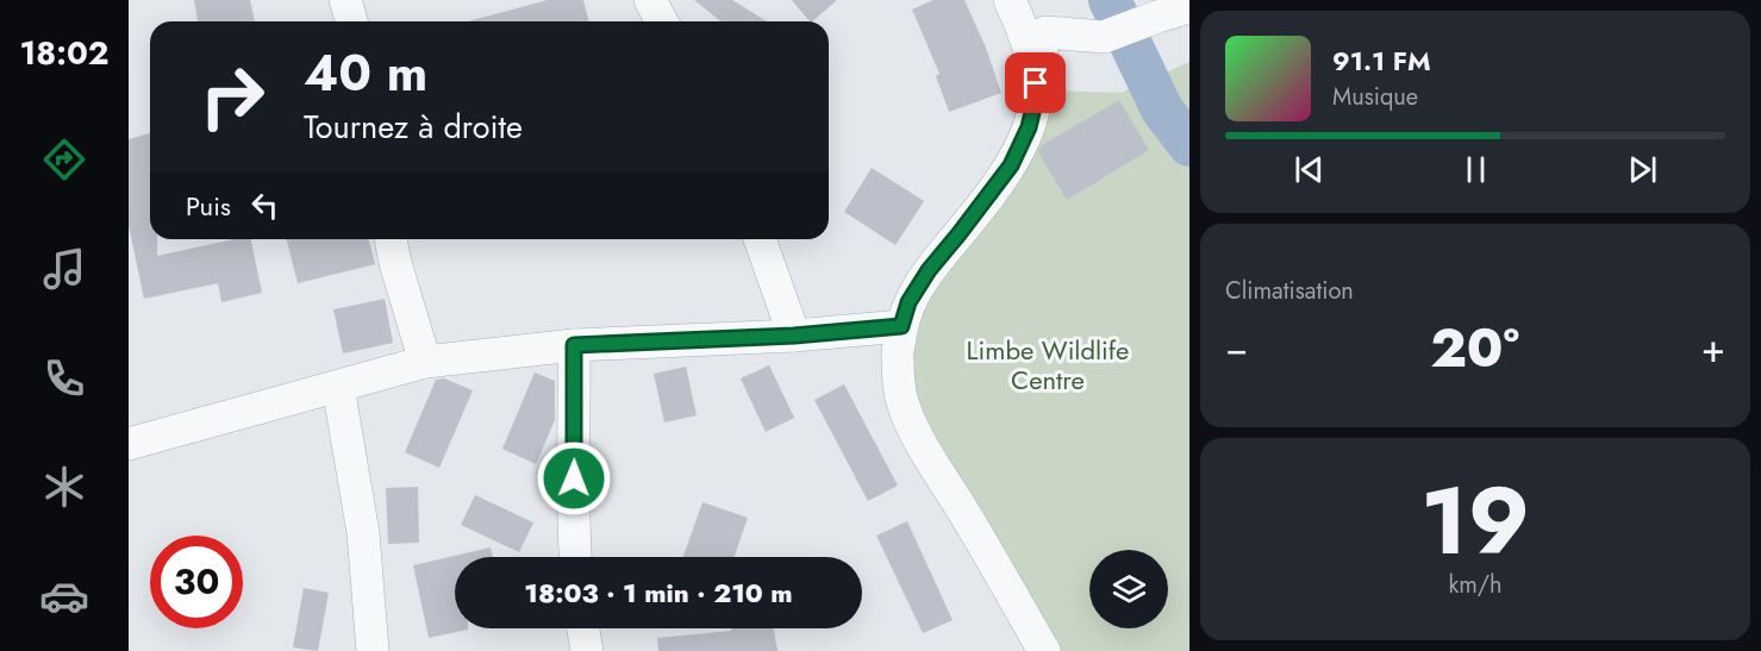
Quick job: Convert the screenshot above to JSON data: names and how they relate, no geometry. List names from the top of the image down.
{
  "parks": ["Limbe Wildlife Centre"],
  "page": {
    "tabs": "18:02",
    "turn": ["40 m", "Tournez à droite"],
    "song": ["91.1 FM", "Musique"],
    "then": "Puis",
    "tile": [
      "Climatisation",
      ["19", "km/h"]
    ],
    "heat": ["−", "20°", "+"],
    "limit": "30",
    "trip": "18:03 · 1 min · 210 m"
  }
}
